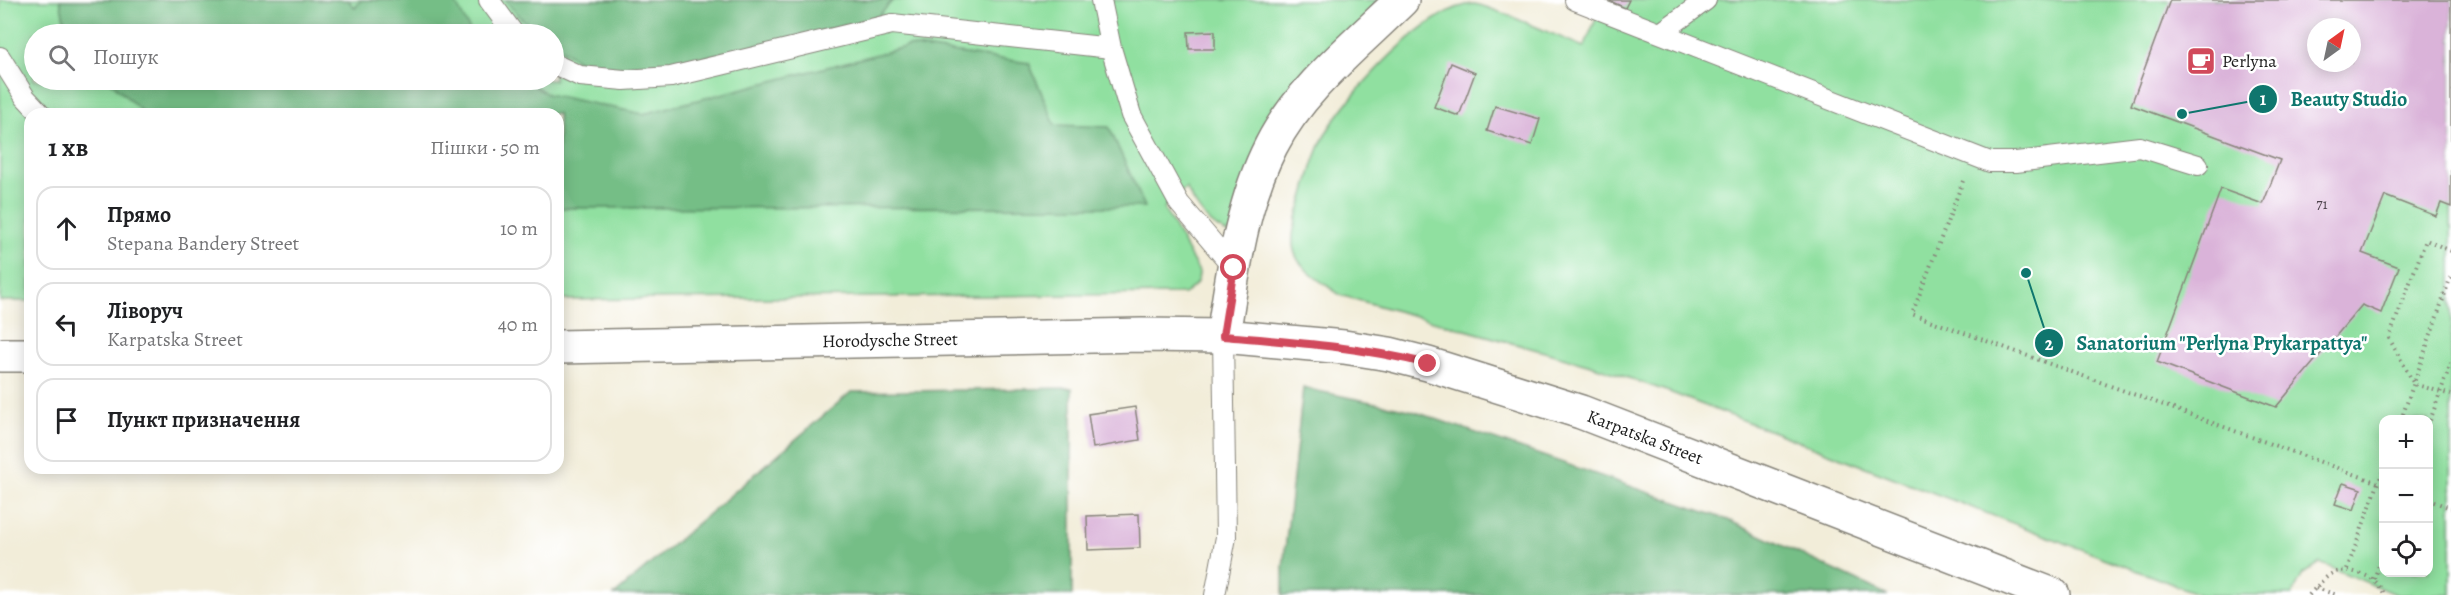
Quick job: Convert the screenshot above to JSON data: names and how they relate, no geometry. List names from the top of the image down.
{
  "streets": {
    "street": ["Horodysche Street", "Karpatska Street"]
  },
  "crossings": [
    ["Horodysche Street", "Karpatska Street"]
  ],
  "places": {
    "cafe": ["Perlyna"],
    "other": ["Beauty Studio", "Sanatorium \"Perlyna Prykarpattya\""]
  },
  "house_numbers": ["71"],
  "north": "top right",
  "page": {
    "search": "Пошук",
    "heading": ["1 хв", "Пішки · 50 m"],
    "list": [
      ["Прямо", "Stepana Bandery Street", "10 m"],
      ["Ліворуч", "Karpatska Street", "40 m"],
      "Пункт призначення"
    ],
    "map_buttons": ["+", "−"]
  }
}
